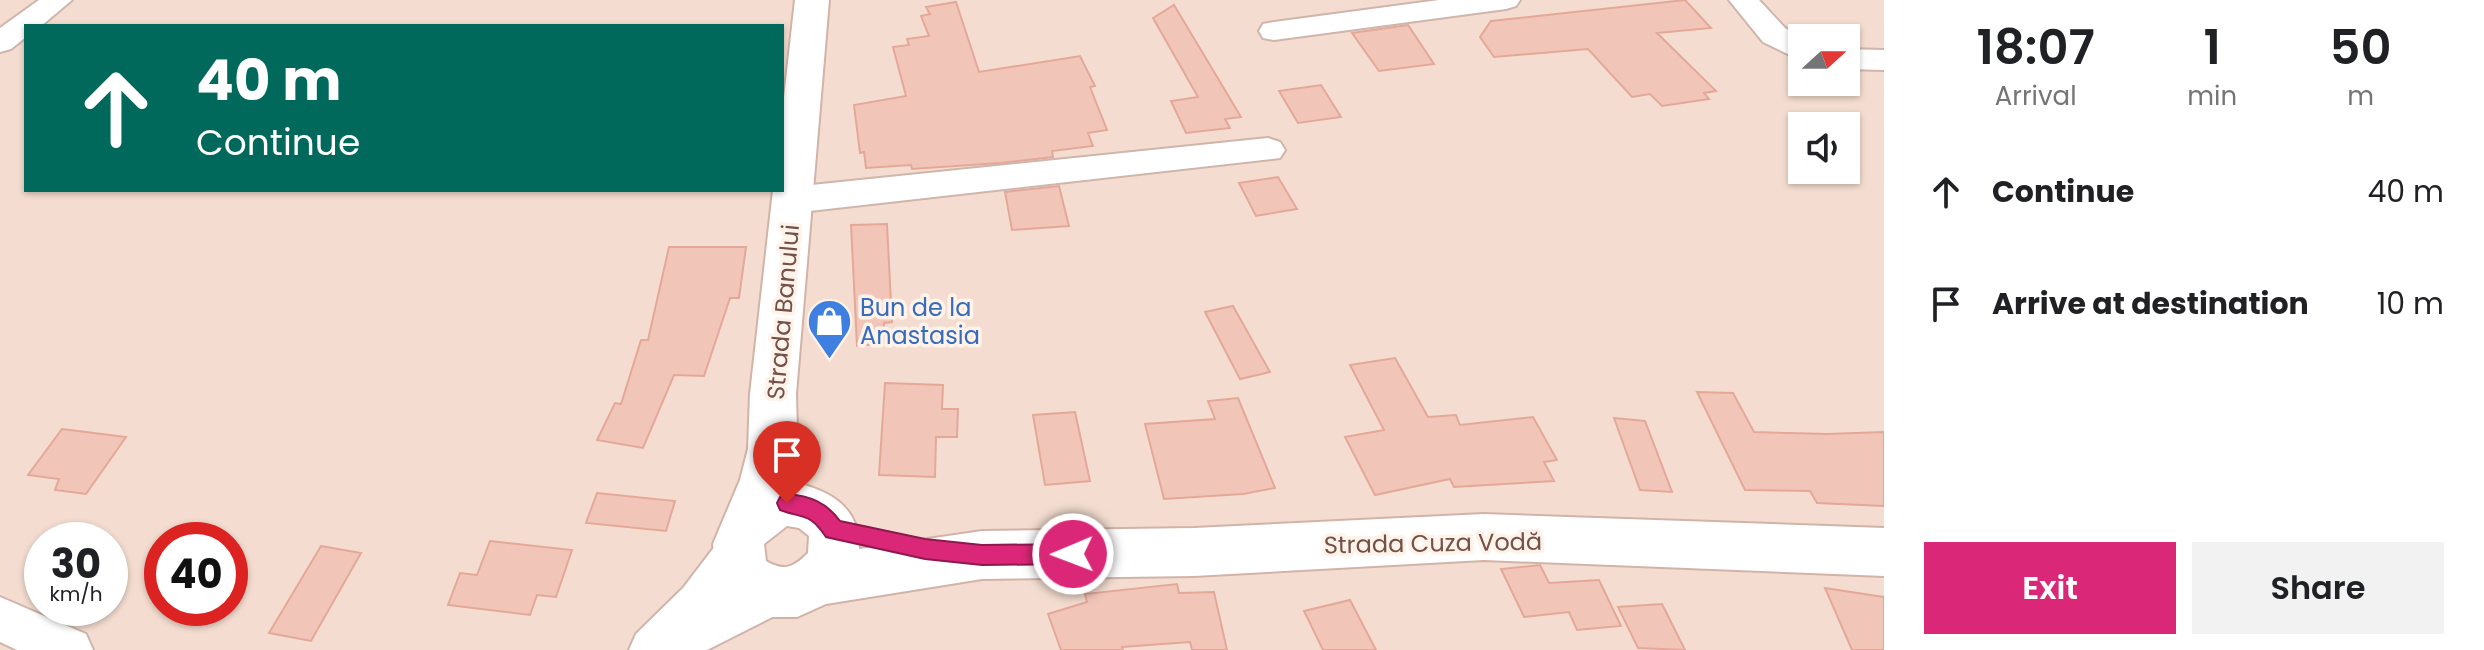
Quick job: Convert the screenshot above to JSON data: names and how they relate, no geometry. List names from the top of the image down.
{
  "streets": {
    "street": ["Strada Banului", "Strada Cuza Vodă"]
  },
  "crossings": [
    ["Strada Banului", "Strada Cuza Vodă"]
  ],
  "places": {
    "shop": ["Bun de la Anastasia"]
  },
  "north": "right",
  "page": {
    "eta": [
      "18:07",
      "Arrival",
      "1",
      "min",
      "50",
      "m"
    ],
    "turn": ["40 m", "Continue"],
    "list": [
      {
        "name": "Continue",
        "value": "40 m"
      },
      {
        "name": "Arrive at destination",
        "value": "10 m"
      }
    ],
    "speed": "30 km/h",
    "limit": "40",
    "buttons": ["Exit", "Share"]
  }
}
